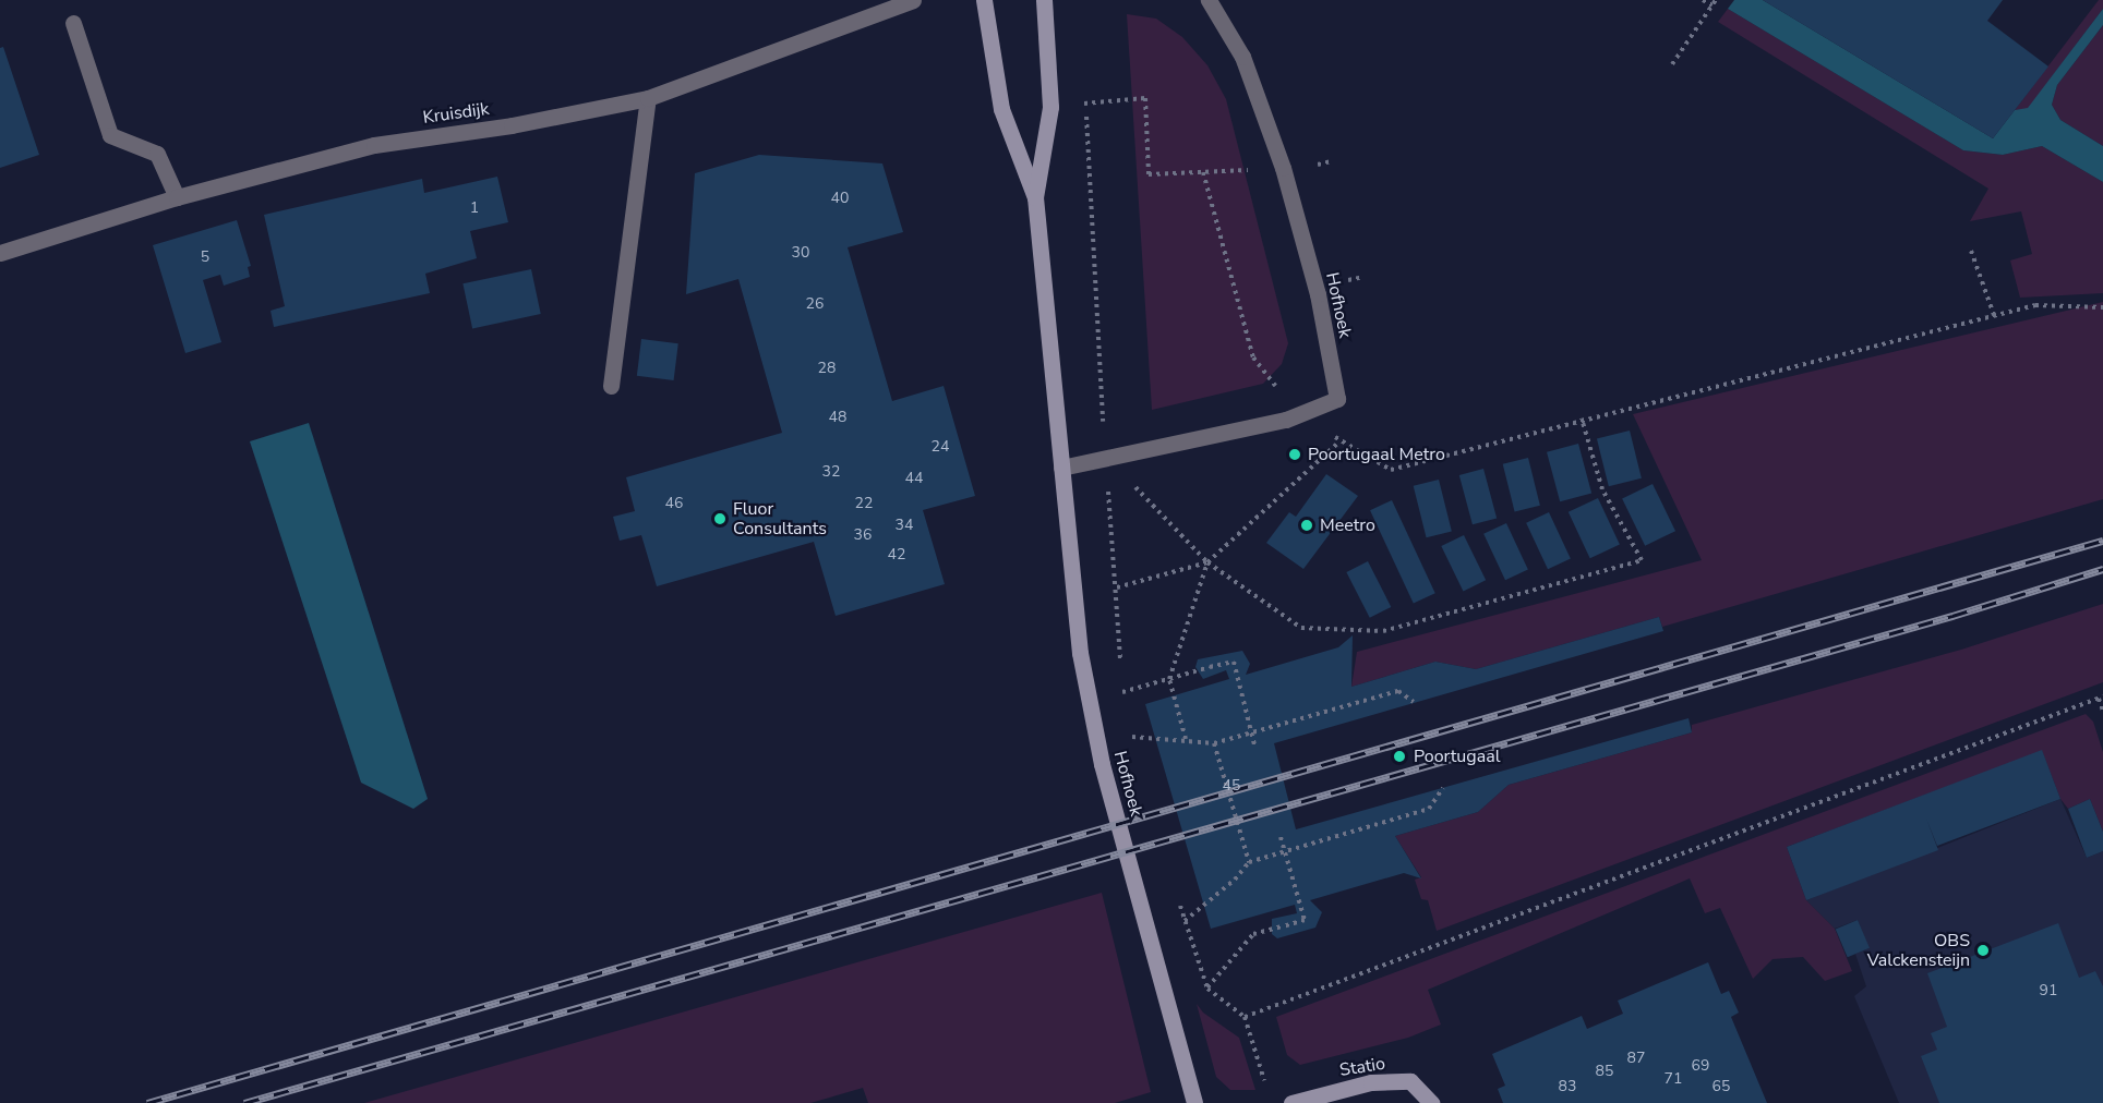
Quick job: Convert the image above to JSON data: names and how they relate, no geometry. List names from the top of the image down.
{
  "streets": {
    "street": ["Kruisdijk", "Hofhoek", "Statio"]
  },
  "places": [
    "Poortugaal Metro",
    "Fluor Consultants",
    "Meetro",
    "Poortugaal",
    "OBS Valckensteijn"
  ],
  "house_numbers": [
    "40",
    "1",
    "30",
    "5",
    "26",
    "28",
    "48",
    "24",
    "32",
    "44",
    "46",
    "22",
    "34",
    "36",
    "42",
    "45",
    "91",
    "87",
    "69",
    "85",
    "71",
    "83",
    "65"
  ]
}
